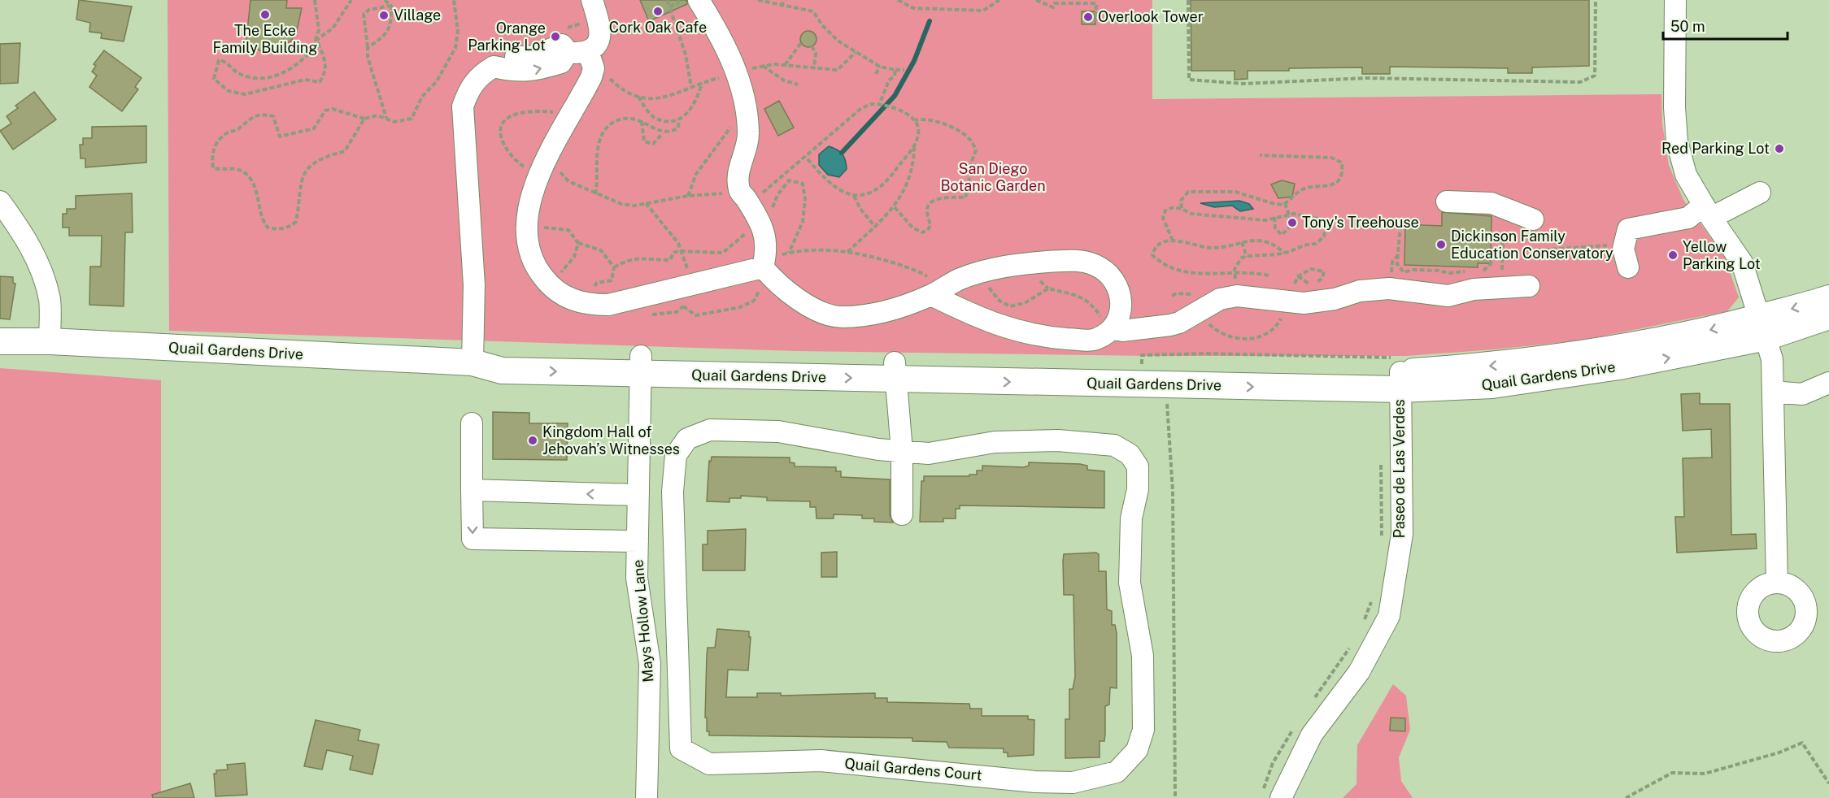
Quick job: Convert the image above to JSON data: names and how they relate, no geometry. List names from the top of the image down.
{
  "streets": {
    "main road": ["Quail Gardens Drive"],
    "street": ["Paseo de Las Verdes", "Mays Hollow Lane", "Quail Gardens Court"]
  },
  "crossings": [
    ["Quail Gardens Drive", "Paseo de Las Verdes"],
    ["Quail Gardens Drive", "Mays Hollow Lane"]
  ],
  "parks": ["San Diego Botanic Garden"],
  "places": [
    "Cork Oak Cafe",
    "The Ecke Family Building",
    "Village",
    "Overlook Tower",
    "Orange Parking Lot",
    "Red Parking Lot",
    "Tony's Treehouse",
    "Dickinson Family Education Conservatory",
    "Yellow Parking Lot",
    "Kingdom Hall of Jehovah’s Witnesses"
  ],
  "scale_bar": "50 m"
}
